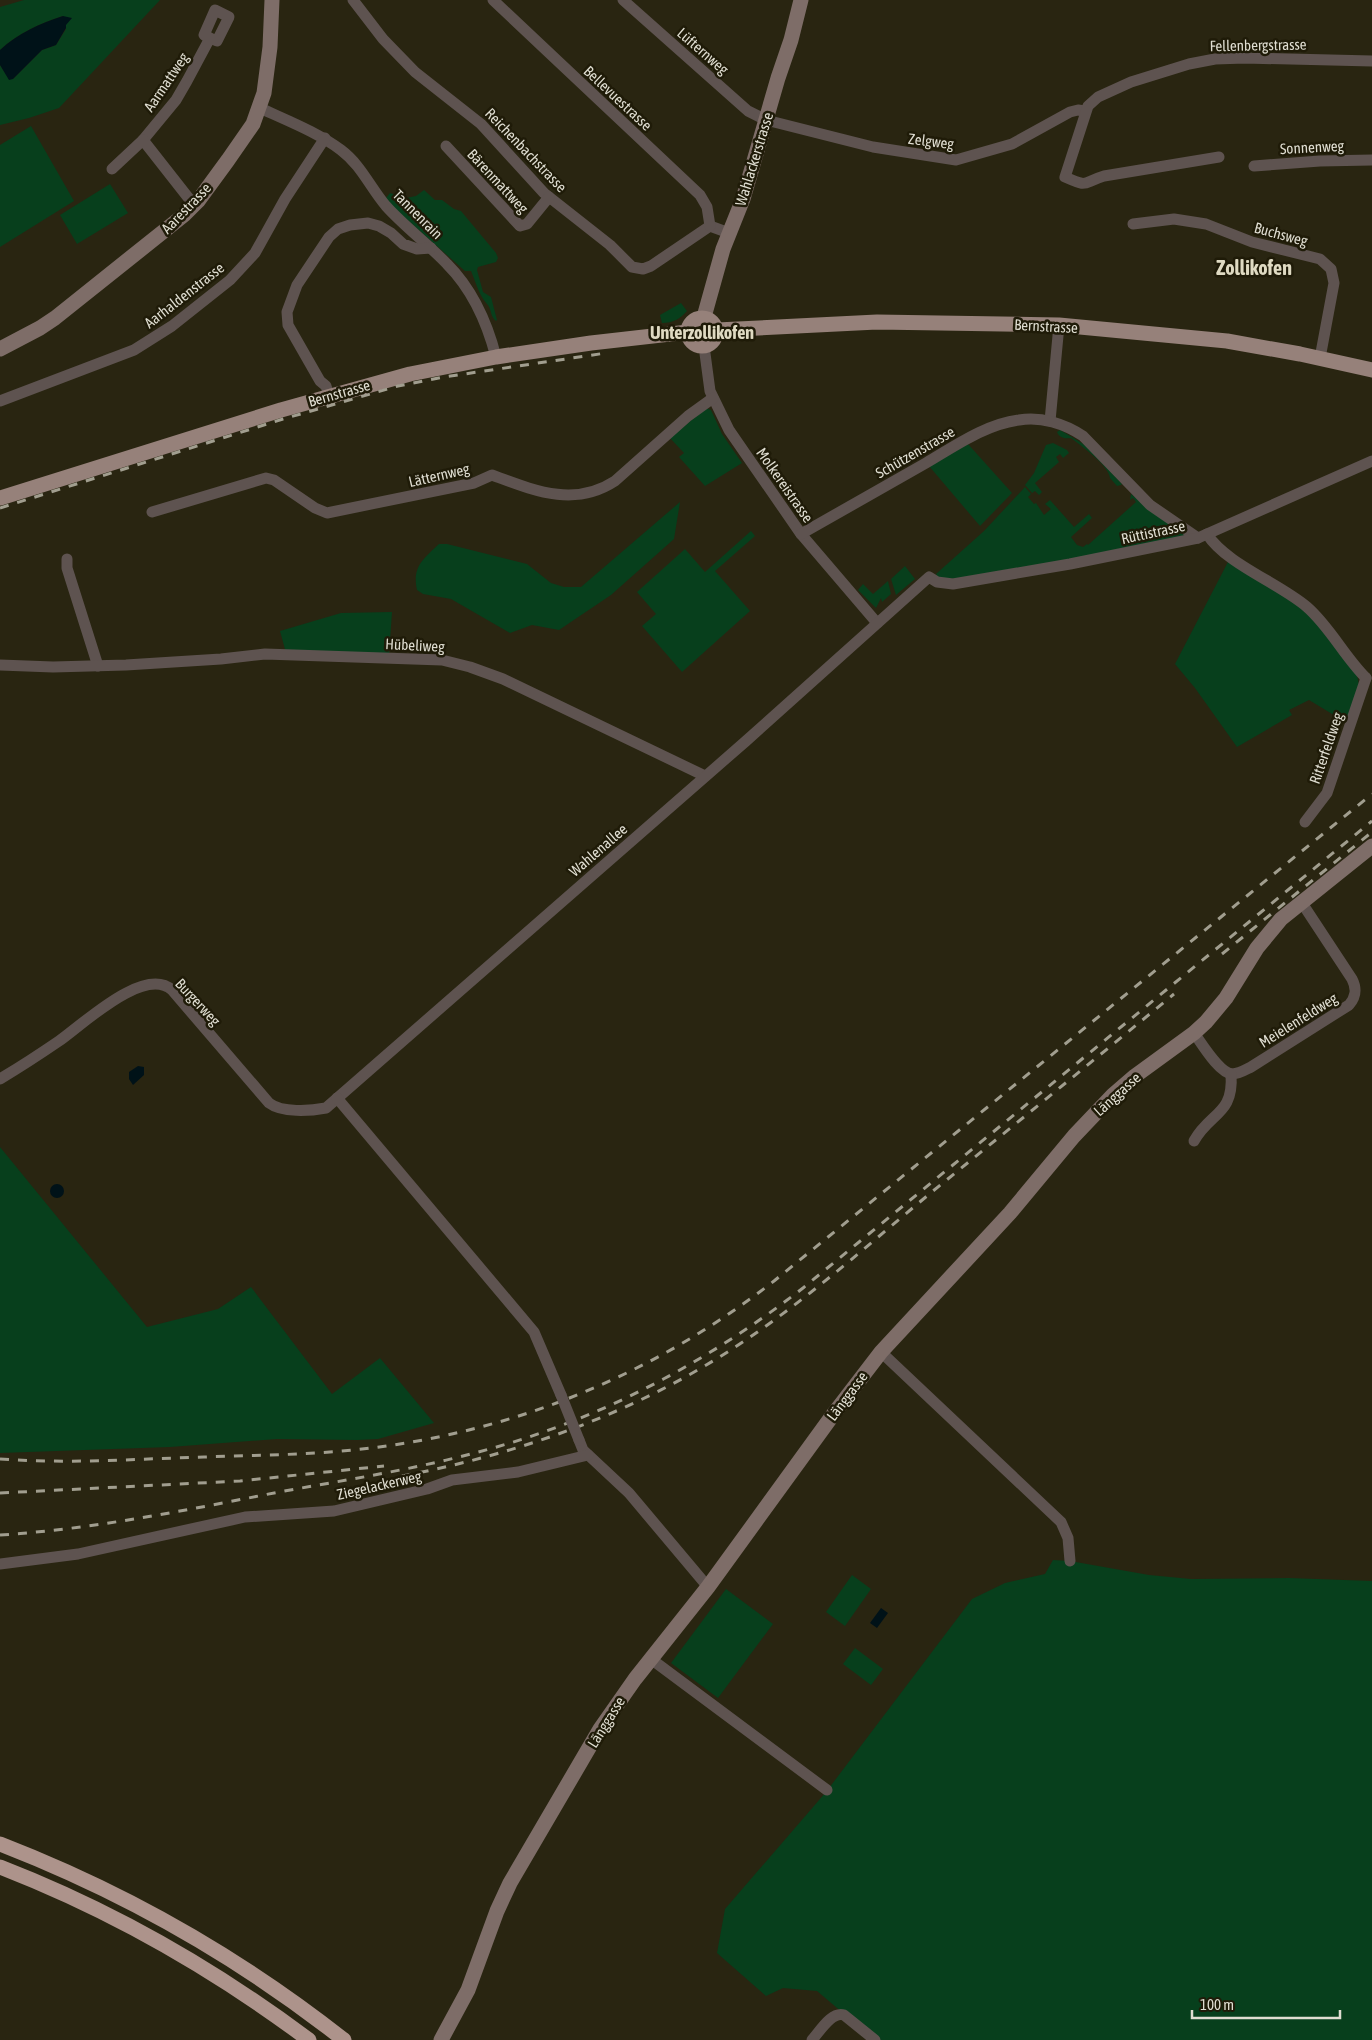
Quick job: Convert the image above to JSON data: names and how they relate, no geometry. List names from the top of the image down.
{
  "streets": {
    "main road": ["Bernstrasse"],
    "street": [
      "Fellenbergstrasse",
      "Lüfternweg",
      "Aarmattweg",
      "Bellevuestrasse",
      "Zelgweg",
      "Sonnenweg",
      "Reichenbachstrasse",
      "Wahlackerstrasse",
      "Bärenmattweg",
      "Aarestrasse",
      "Tannenrain",
      "Buchsweg",
      "Aarhaldenstrasse",
      "Schützenstrasse",
      "Lätternweg",
      "Molkereistrasse",
      "Rüttistrasse",
      "Hübeliweg",
      "Ritterfeldweg",
      "Wahlenallee",
      "Burgerweg",
      "Meielenfeldweg",
      "Länggasse",
      "Ziegelackerweg"
    ]
  },
  "crossings": [
    ["Fellenbergstrasse", "Zelgweg"],
    ["Lüfternweg", "Zelgweg"],
    ["Lüfternweg", "Wahlackerstrasse"],
    ["Bellevuestrasse", "Reichenbachstrasse"],
    ["Zelgweg", "Wahlackerstrasse"],
    ["Reichenbachstrasse", "Bärenmattweg"],
    ["Wahlackerstrasse", "Bernstrasse"],
    ["Wahlackerstrasse", "Molkereistrasse"],
    ["Aarestrasse", "Tannenrain"],
    ["Tannenrain", "Aarhaldenstrasse"],
    ["Tannenrain", "Bernstrasse"],
    ["Buchsweg", "Bernstrasse"],
    ["Bernstrasse", "Molkereistrasse"],
    ["Schützenstrasse", "Molkereistrasse"],
    ["Schützenstrasse", "Rüttistrasse"],
    ["Schützenstrasse", "Ritterfeldweg"],
    ["Lätternweg", "Molkereistrasse"],
    ["Molkereistrasse", "Wahlenallee"],
    ["Rüttistrasse", "Wahlenallee"],
    ["Hübeliweg", "Wahlenallee"],
    ["Wahlenallee", "Burgerweg"],
    ["Meielenfeldweg", "Länggasse"]
  ],
  "districts": ["Zollikofen", "Unterzollikofen"],
  "scale_bar": "100 m"
}
